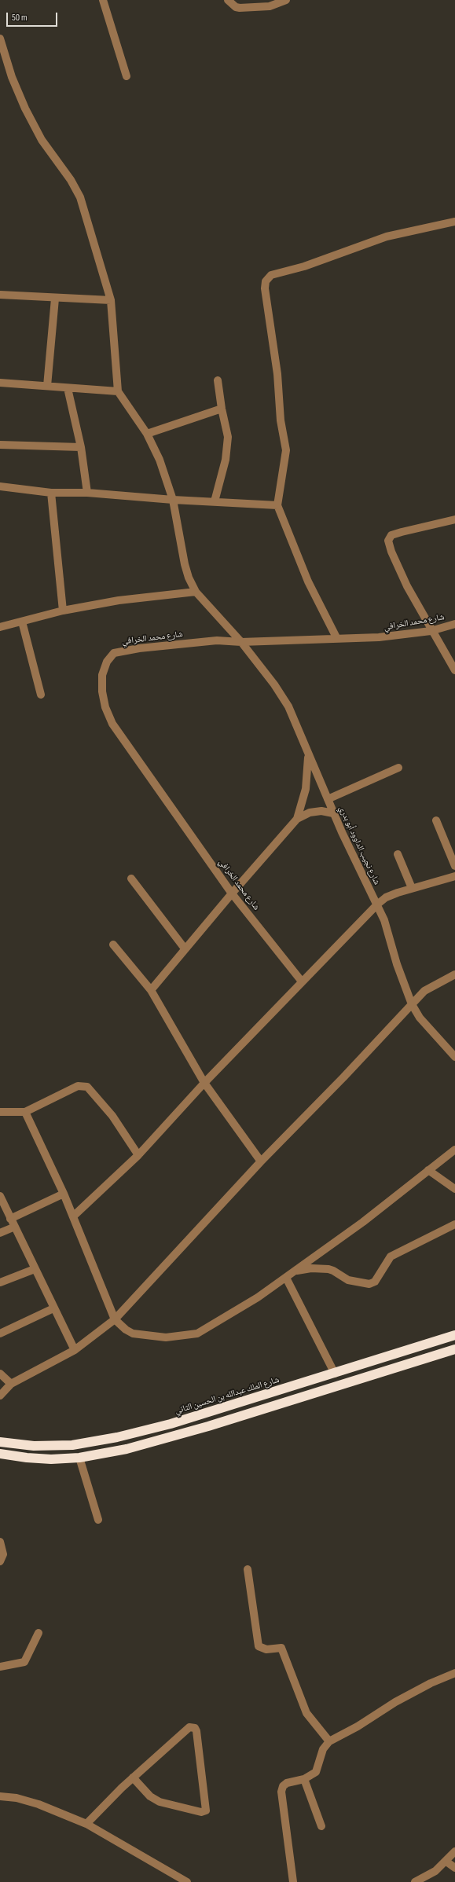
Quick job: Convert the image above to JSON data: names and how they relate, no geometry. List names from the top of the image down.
{
  "streets": {
    "highway": ["شارع الملك عبدالله بن الحسين الثاني"],
    "street": ["شارع محمد الخرافي", "شارع نجيب الداوود أبو بدري"]
  },
  "crossings": [
    ["شارع محمد الخرافي", "شارع نجيب الداوود أبو بدري"]
  ],
  "scale_bar": "50 m"
}
